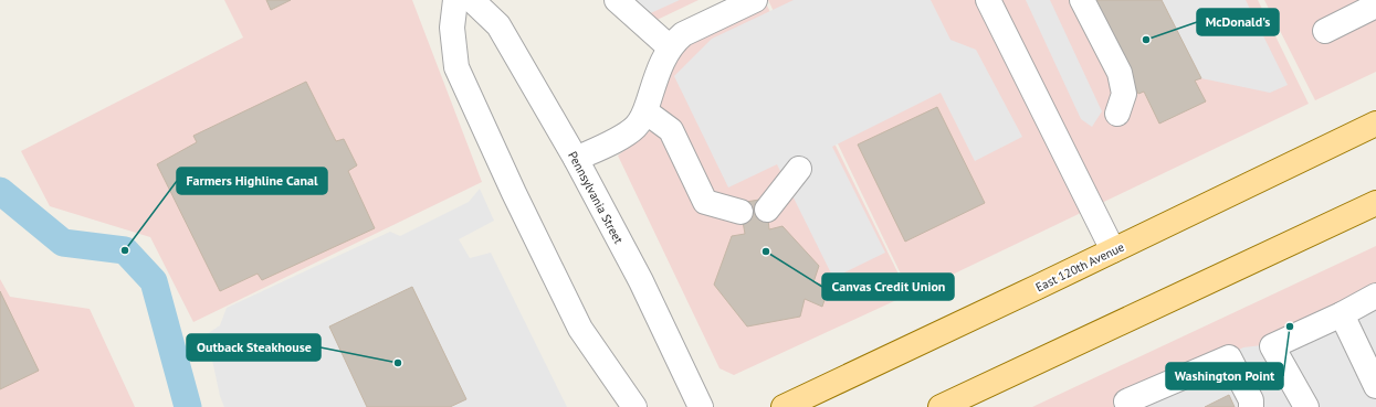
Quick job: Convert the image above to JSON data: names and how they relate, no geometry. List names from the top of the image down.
{
  "streets": {
    "main road": ["East 120th Avenue"],
    "street": ["Pennsylvania Street"]
  },
  "places": [
    "McDonald's",
    "Farmers Highline Canal",
    "Canvas Credit Union",
    "Washington Point",
    "Outback Steakhouse"
  ]
}
